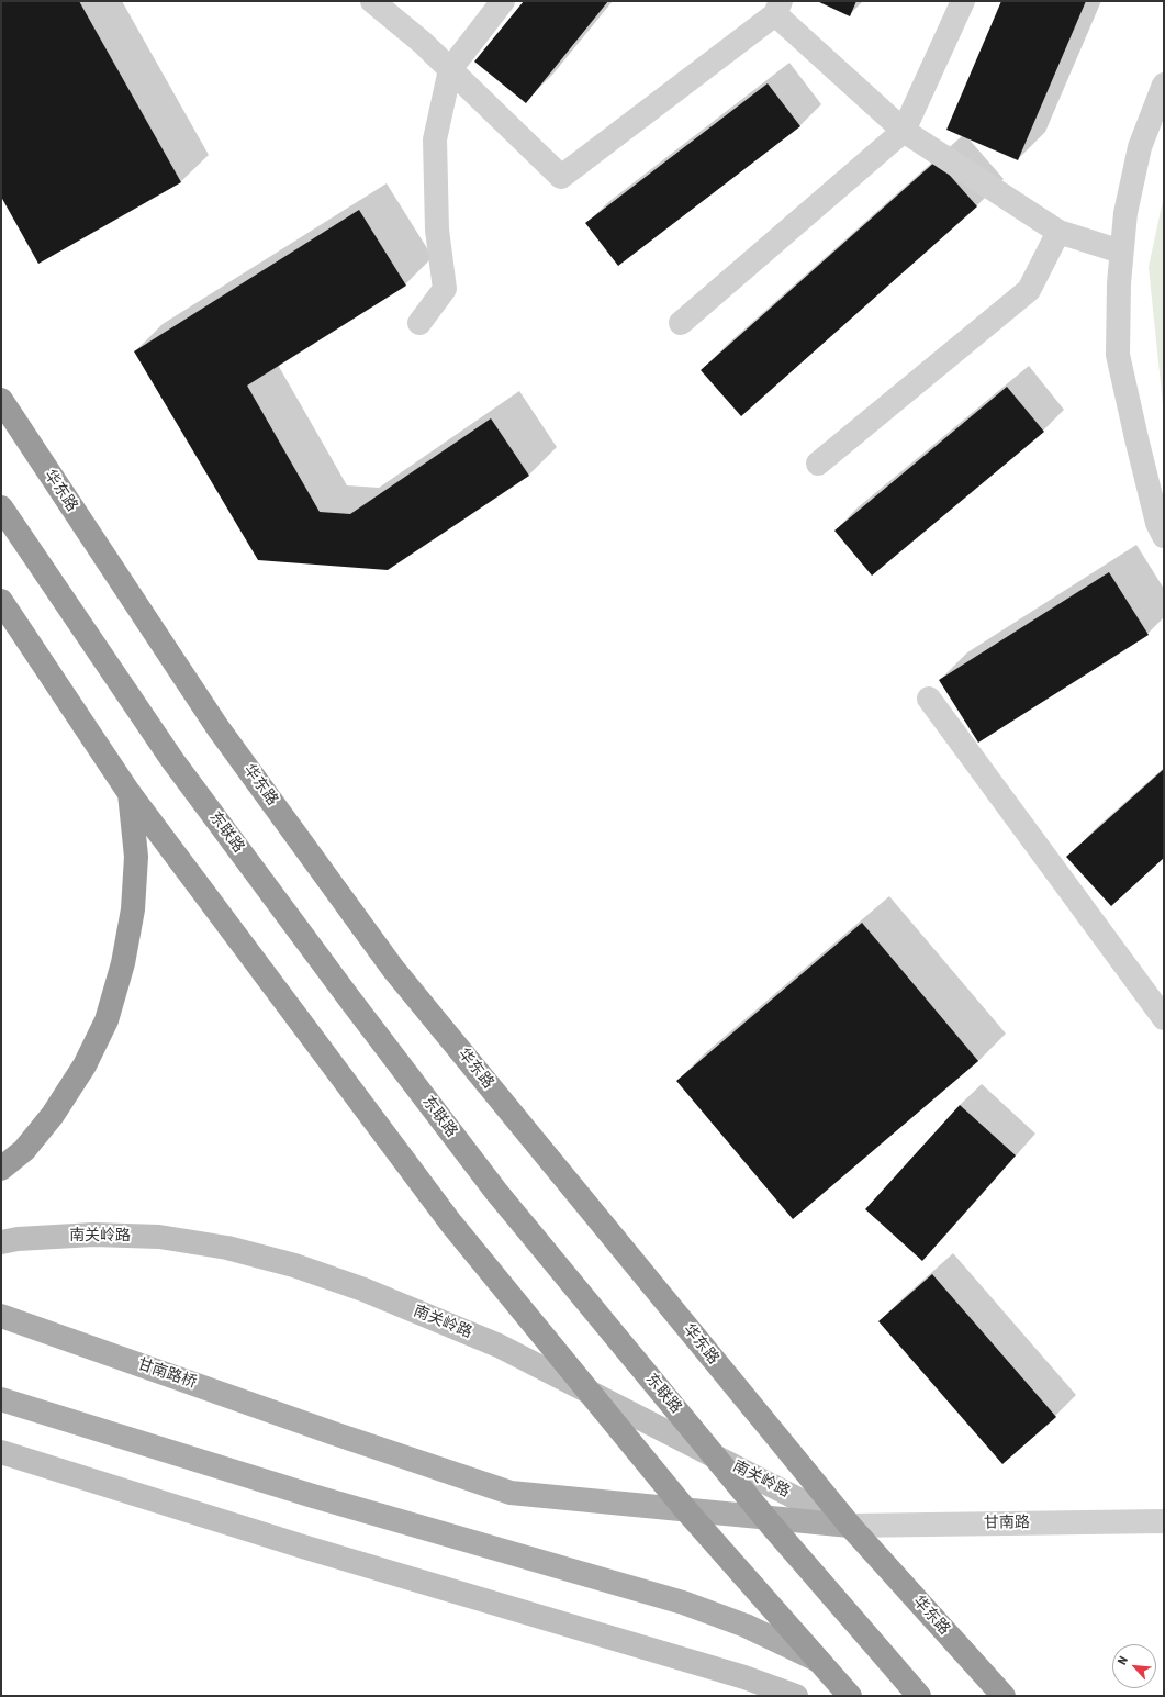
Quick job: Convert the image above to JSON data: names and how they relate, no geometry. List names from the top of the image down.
{
  "streets": {
    "highway": ["华东路", "东联路"],
    "main road": ["甘南路桥"],
    "street": ["南关岭路", "甘南路"]
  },
  "crossings": [
    ["华东路", "南关岭路"],
    ["华东路", "甘南路桥"],
    ["华东路", "甘南路"],
    ["南关岭路", "甘南路桥"],
    ["南关岭路", "甘南路"],
    ["甘南路桥", "甘南路"]
  ],
  "north": "top left"
}
